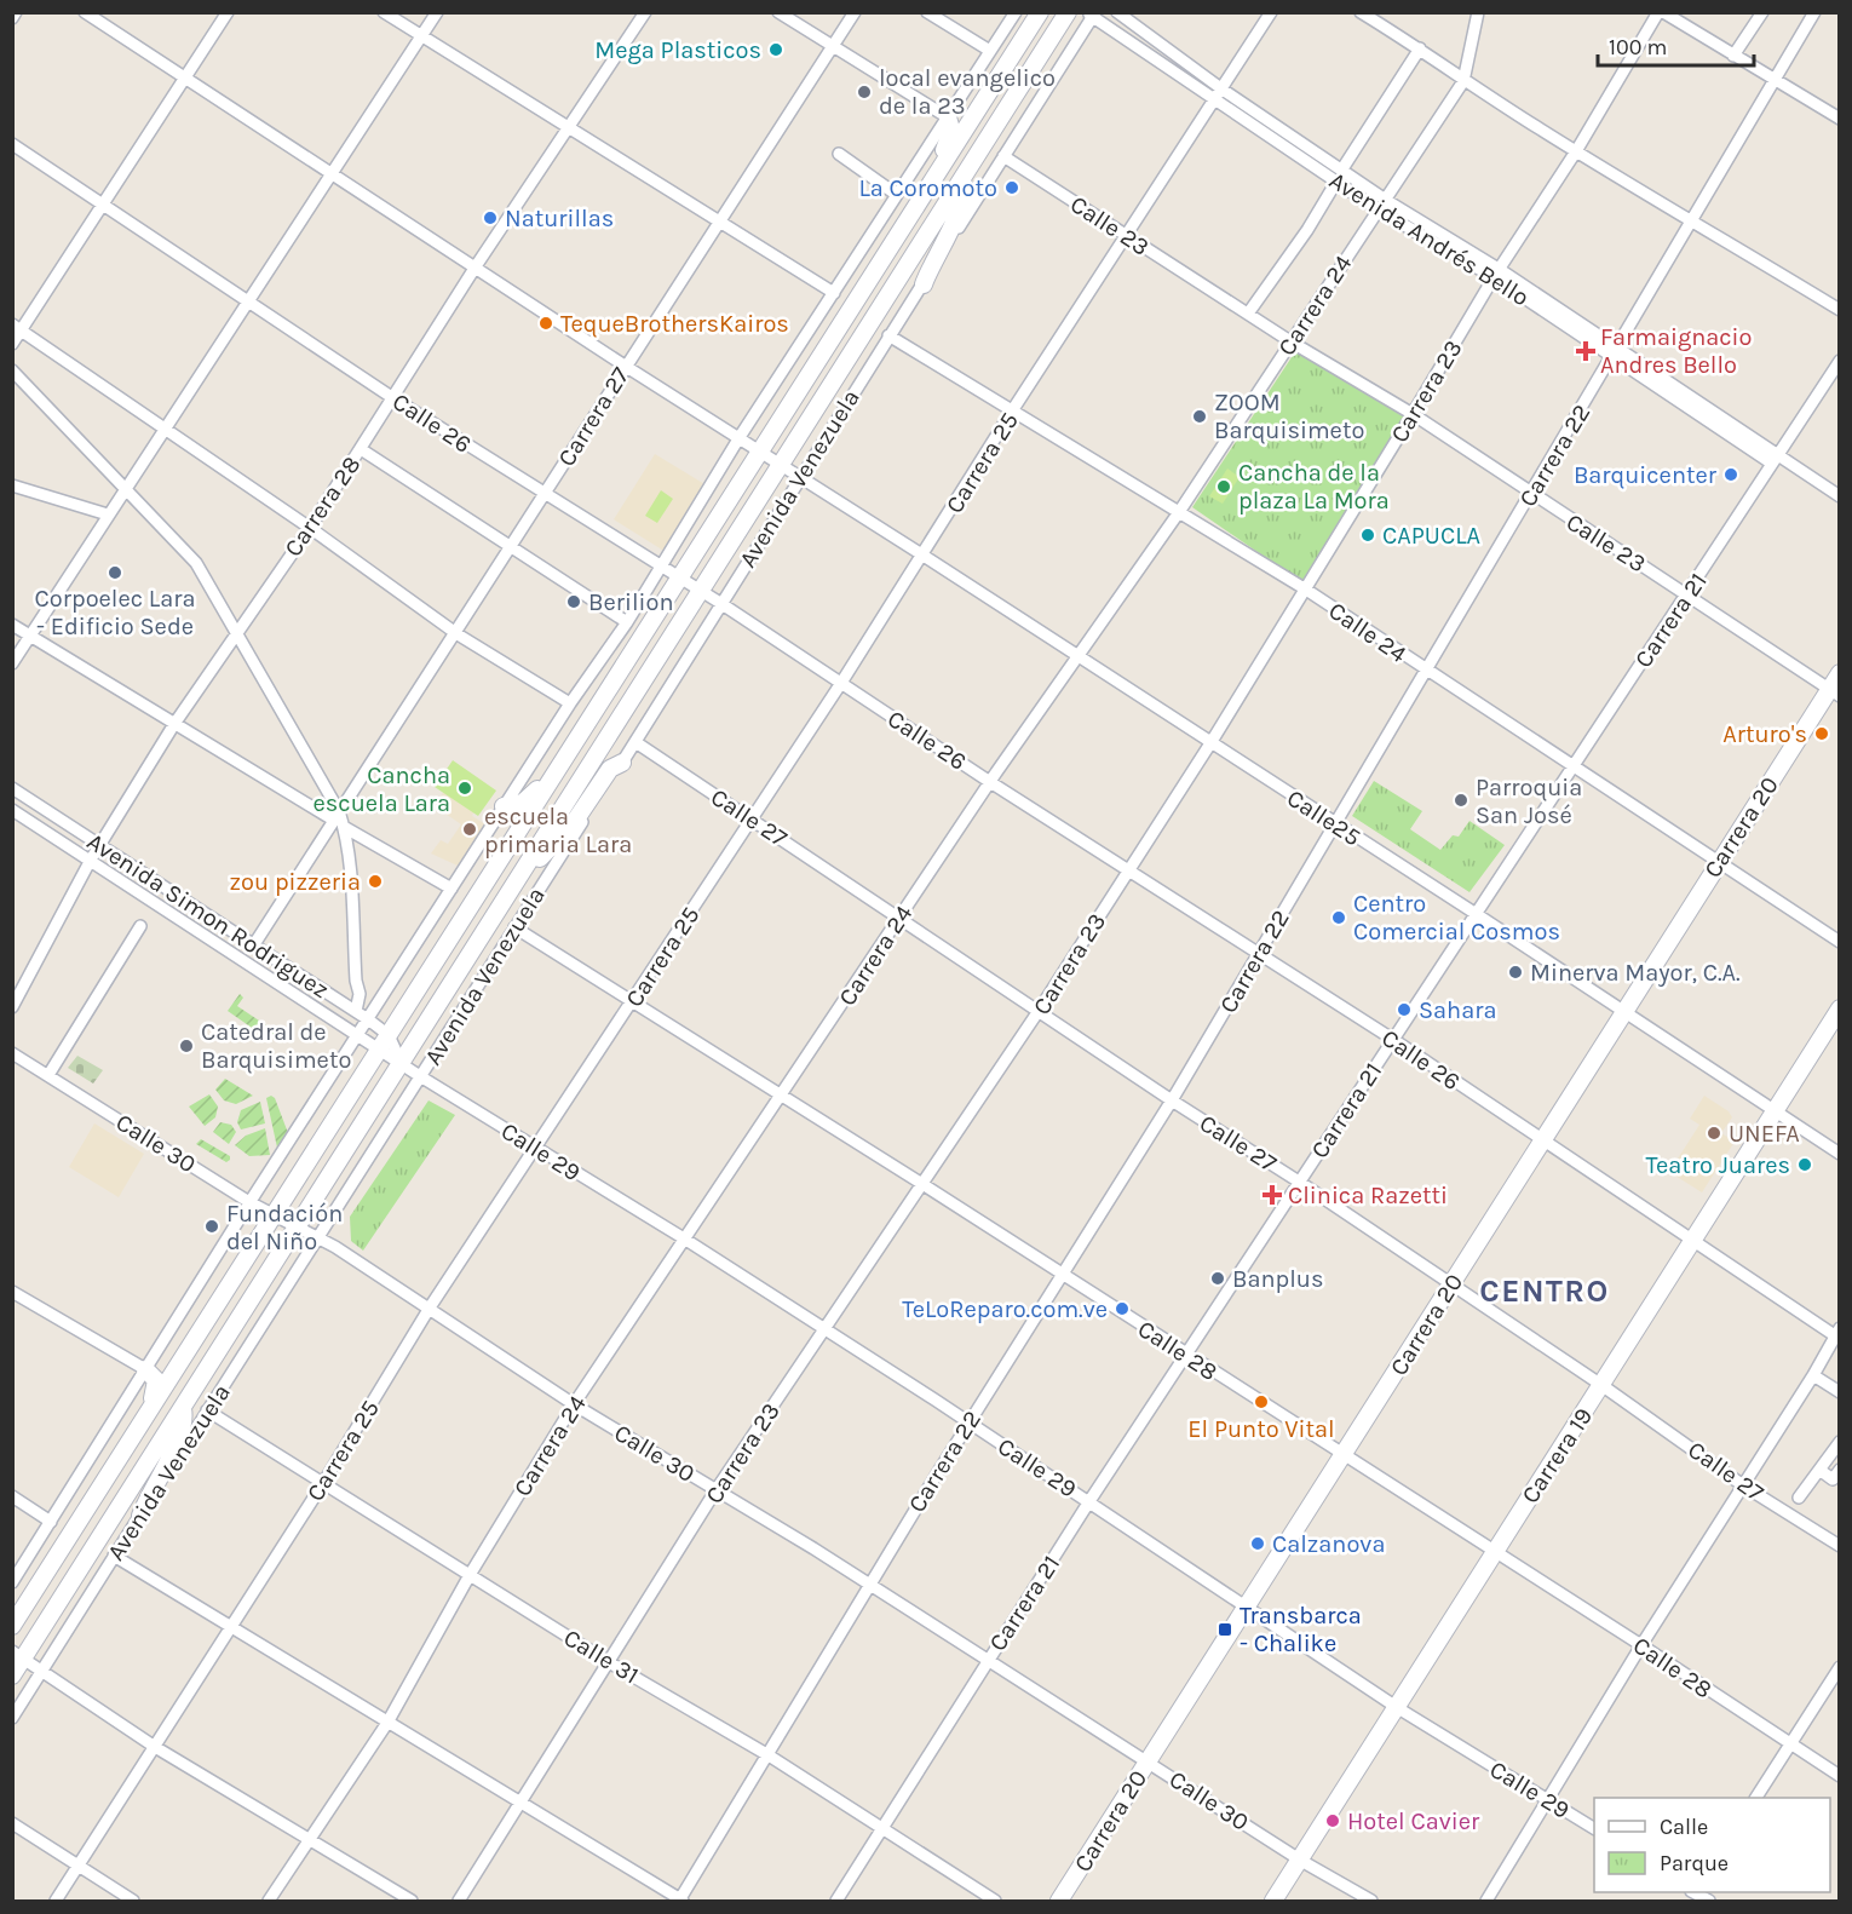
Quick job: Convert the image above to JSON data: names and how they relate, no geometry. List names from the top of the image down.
{
  "streets": {
    "street": [
      "Calle 23",
      "Avenida Andrés Bello",
      "Carrera 24",
      "Carrera 23",
      "Carrera 27",
      "Calle 26",
      "Carrera 22",
      "Carrera 25",
      "Avenida Venezuela",
      "Carrera 28",
      "Carrera 21",
      "Calle 24",
      "Calle 27",
      "Calle25",
      "Carrera 20",
      "Avenida Simon Rodriguez",
      "Calle 30",
      "Calle 29",
      "Calle 28",
      "Carrera 19",
      "Calle 31"
    ]
  },
  "crossings": [
    ["Calle 23", "Carrera 24"],
    ["Calle 23", "Carrera 23"],
    ["Calle 23", "Carrera 22"],
    ["Calle 23", "Carrera 25"],
    ["Calle 23", "Avenida Venezuela"],
    ["Calle 23", "Carrera 21"],
    ["Calle 23", "Carrera 20"],
    ["Avenida Andrés Bello", "Carrera 24"],
    ["Avenida Andrés Bello", "Carrera 23"],
    ["Avenida Andrés Bello", "Carrera 22"],
    ["Avenida Andrés Bello", "Carrera 25"],
    ["Avenida Andrés Bello", "Avenida Venezuela"],
    ["Avenida Andrés Bello", "Carrera 21"],
    ["Carrera 24", "Calle 26"],
    ["Carrera 24", "Calle 24"],
    ["Carrera 24", "Calle 27"],
    ["Carrera 24", "Calle25"],
    ["Carrera 24", "Calle 30"],
    ["Carrera 24", "Calle 29"],
    ["Carrera 24", "Calle 28"],
    ["Carrera 24", "Calle 31"],
    ["Carrera 23", "Calle 26"],
    ["Carrera 23", "Calle 24"],
    ["Carrera 23", "Calle 27"],
    ["Carrera 23", "Calle25"],
    ["Carrera 23", "Calle 30"],
    ["Carrera 23", "Calle 29"],
    ["Carrera 23", "Calle 28"],
    ["Carrera 23", "Calle 31"],
    ["Carrera 27", "Calle 26"],
    ["Carrera 27", "Calle25"],
    ["Carrera 27", "Avenida Simon Rodriguez"],
    ["Calle 26", "Carrera 22"],
    ["Calle 26", "Carrera 25"],
    ["Calle 26", "Avenida Venezuela"],
    ["Calle 26", "Carrera 28"],
    ["Calle 26", "Carrera 21"],
    ["Calle 26", "Carrera 20"],
    ["Calle 26", "Carrera 19"],
    ["Carrera 22", "Calle 24"],
    ["Carrera 22", "Calle 27"],
    ["Carrera 22", "Calle25"],
    ["Carrera 22", "Calle 30"],
    ["Carrera 22", "Calle 29"],
    ["Carrera 22", "Calle 28"],
    ["Carrera 22", "Calle 31"],
    ["Carrera 25", "Calle 24"],
    ["Carrera 25", "Calle 27"],
    ["Carrera 25", "Calle25"],
    ["Carrera 25", "Calle 30"],
    ["Carrera 25", "Calle 29"],
    ["Carrera 25", "Calle 28"],
    ["Carrera 25", "Calle 31"],
    ["Avenida Venezuela", "Calle 24"],
    ["Avenida Venezuela", "Calle 27"],
    ["Avenida Venezuela", "Calle25"],
    ["Avenida Venezuela", "Avenida Simon Rodriguez"],
    ["Avenida Venezuela", "Calle 30"],
    ["Avenida Venezuela", "Calle 29"],
    ["Avenida Venezuela", "Calle 28"],
    ["Avenida Venezuela", "Calle 31"],
    ["Carrera 28", "Calle25"],
    ["Carrera 28", "Avenida Simon Rodriguez"],
    ["Carrera 21", "Calle 24"],
    ["Carrera 21", "Calle 27"],
    ["Carrera 21", "Calle25"],
    ["Carrera 21", "Calle 30"],
    ["Carrera 21", "Calle 29"],
    ["Carrera 21", "Calle 28"],
    ["Carrera 21", "Calle 31"],
    ["Calle 24", "Carrera 20"],
    ["Calle 27", "Carrera 20"],
    ["Calle 27", "Carrera 19"],
    ["Calle25", "Carrera 20"],
    ["Calle25", "Carrera 19"],
    ["Carrera 20", "Calle 30"],
    ["Carrera 20", "Calle 29"],
    ["Carrera 20", "Calle 28"],
    ["Avenida Simon Rodriguez", "Calle 29"],
    ["Calle 30", "Carrera 19"],
    ["Calle 29", "Carrera 19"],
    ["Calle 28", "Carrera 19"]
  ],
  "districts": ["CENTRO"],
  "places": {
    "other": [
      "Mega Plasticos",
      "local evangelico de la 23",
      "La Coromoto",
      "Naturillas",
      "TequeBrothersKairos",
      "ZOOM Barquisimeto",
      "Barquicenter",
      "Cancha de la plaza La Mora",
      "CAPUCLA",
      "Corpoelec Lara - Edificio Sede",
      "Berilion",
      "Arturo's",
      "Cancha escuela Lara",
      "Parroquia San José",
      "escuela primaria Lara",
      "zou pizzeria",
      "Centro Comercial Cosmos",
      "Minerva Mayor, C.A.",
      "Sahara",
      "Catedral de Barquisimeto",
      "UNEFA",
      "Teatro Juares",
      "Fundación del Niño",
      "Banplus",
      "TeLoReparo.com.ve",
      "El Punto Vital",
      "Calzanova",
      "Hotel Cavier"
    ],
    "health": ["Farmaignacio Andres Bello", "Clinica Razetti"],
    "transit": ["Transbarca - Chalike"]
  },
  "legend": ["Calle", "Parque"],
  "scale_bar": "100 m"
}
